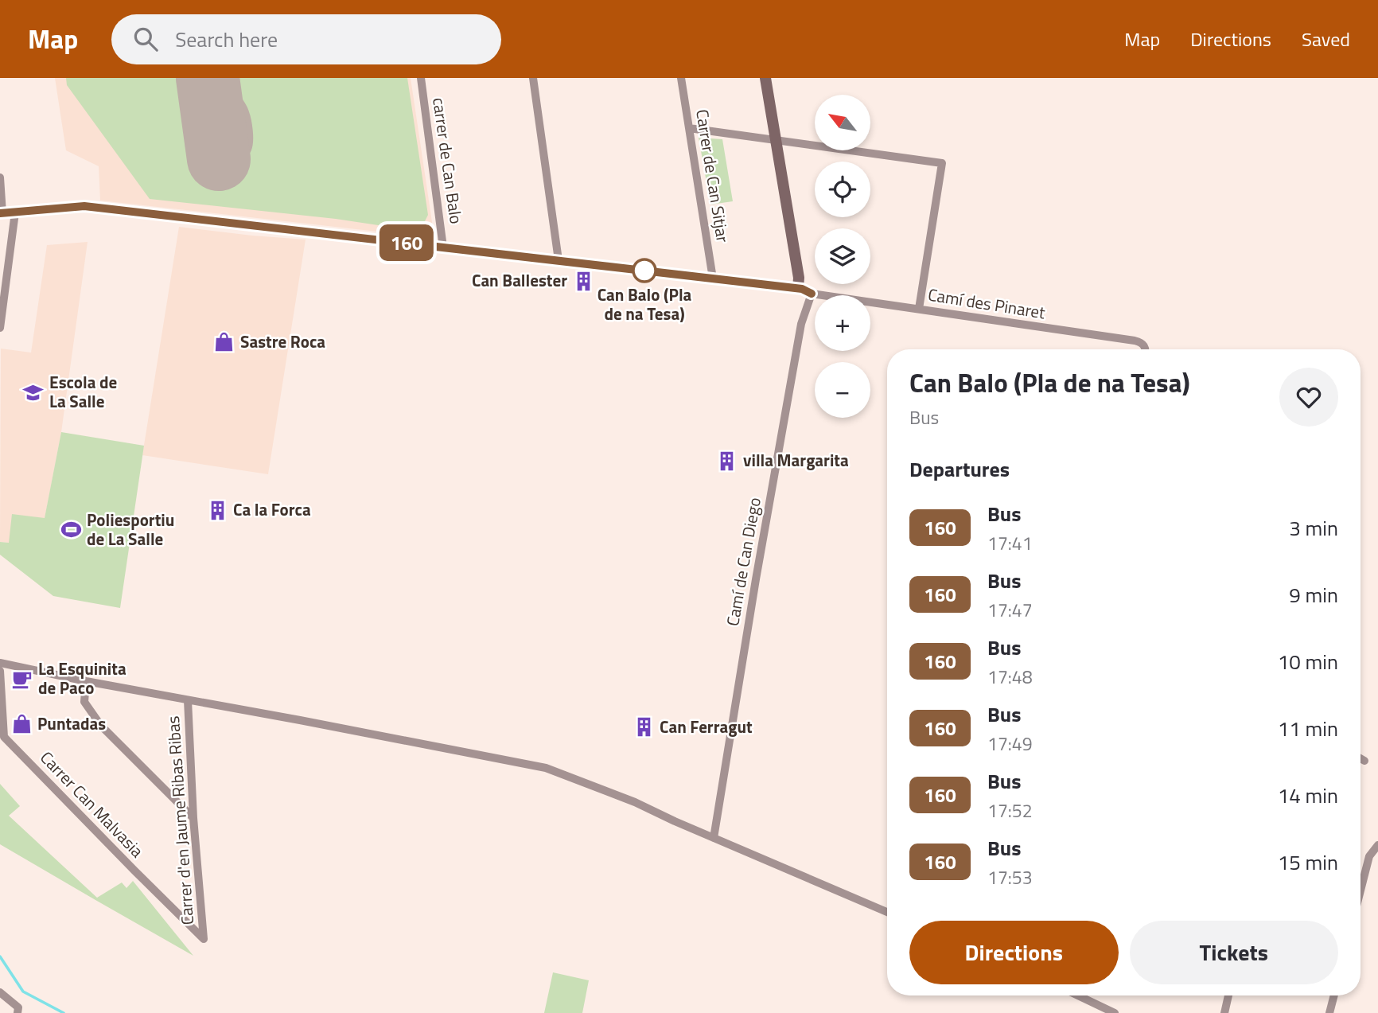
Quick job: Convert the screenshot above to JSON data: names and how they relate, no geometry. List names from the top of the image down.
{
  "streets": {
    "street": [
      "carrer de Can Balo",
      "Carrer de Can Sitjar",
      "Camí des Pinaret",
      "Camí de Can Diego",
      "Carrer Can Malvasia",
      "Carrer d'en Jaume Ribas Ribas"
    ]
  },
  "crossings": [
    ["carrer de Can Balo", "Camí des Pinaret"],
    ["Carrer de Can Sitjar", "Camí des Pinaret"],
    ["Camí des Pinaret", "Camí de Can Diego"],
    ["Carrer Can Malvasia", "Carrer d'en Jaume Ribas Ribas"]
  ],
  "places": {
    "other": ["Can Balo (Pla de na Tesa)"],
    "building": [
      "Can Ballester",
      "villa Margarita",
      "Ca la Forca",
      "Can Ferragut"
    ],
    "shop": ["Sastre Roca", "Puntadas"],
    "school or university": ["Escola de La Salle"],
    "sports": ["Poliesportiu de La Salle"],
    "cafe": ["La Esquinita de Paco"]
  },
  "lines": ["bus line 160"],
  "north": "top left",
  "page": {
    "header": "Map",
    "search": "Search here",
    "nav": ["Map", "Directions", "Saved"],
    "on_map": "160",
    "map_buttons": ["+", "−"],
    "heading": [
      ["Can Balo (Pla de na Tesa)", "Bus"],
      "Departures"
    ],
    "list": [
      {
        "mark": "160",
        "name": "Bus",
        "note": "17:41",
        "value": "3 min"
      },
      {
        "mark": "160",
        "name": "Bus",
        "note": "17:47",
        "value": "9 min"
      },
      {
        "mark": "160",
        "name": "Bus",
        "note": "17:48",
        "value": "10 min"
      },
      {
        "mark": "160",
        "name": "Bus",
        "note": "17:49",
        "value": "11 min"
      },
      {
        "mark": "160",
        "name": "Bus",
        "note": "17:52",
        "value": "14 min"
      },
      {
        "mark": "160",
        "name": "Bus",
        "note": "17:53",
        "value": "15 min"
      }
    ],
    "buttons": ["Directions", "Tickets"]
  }
}
